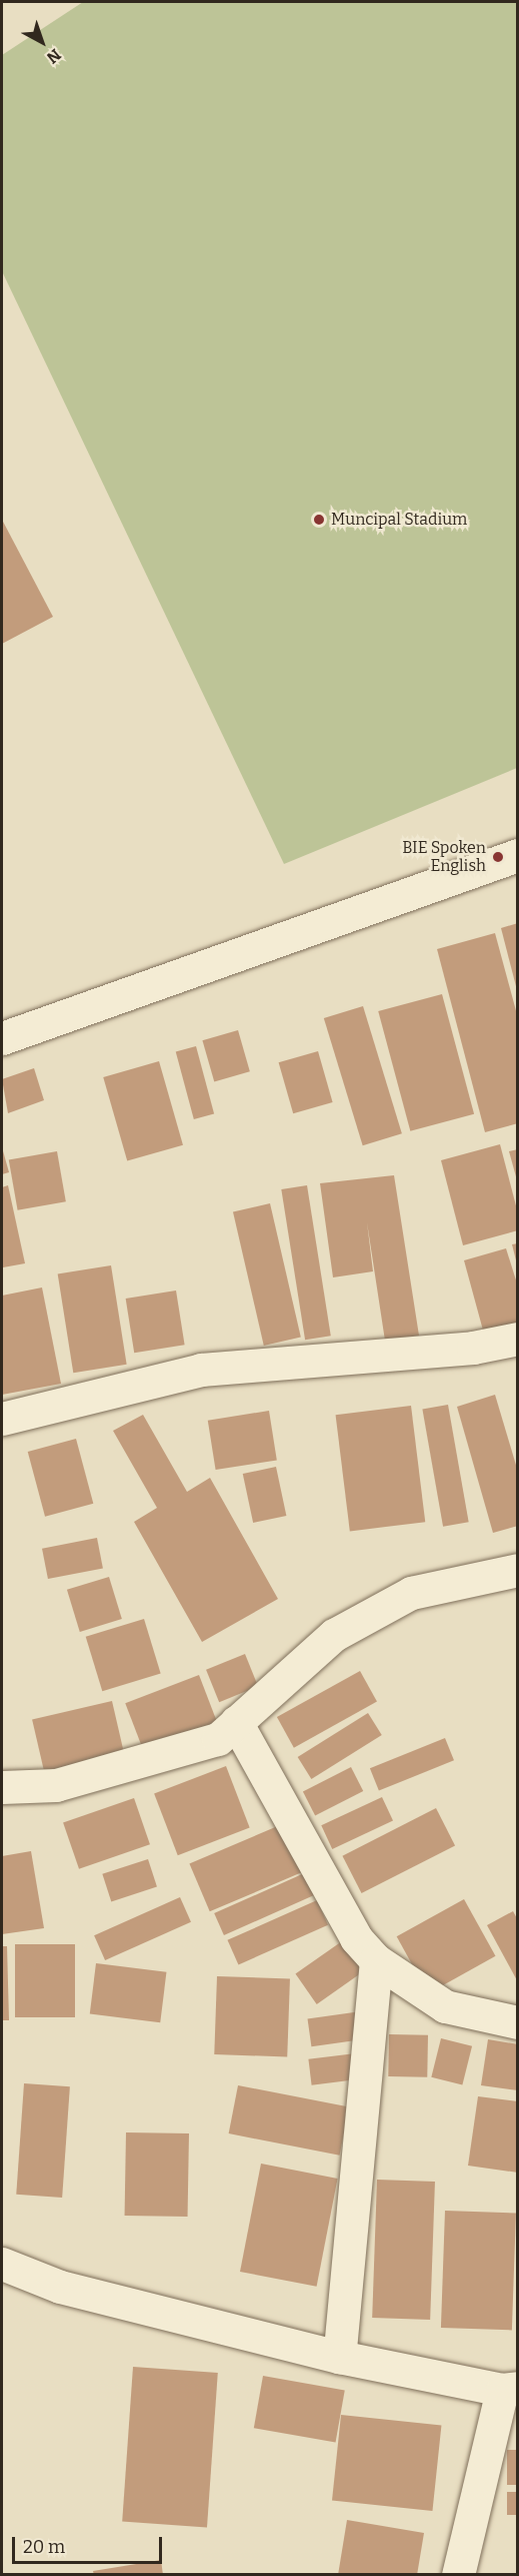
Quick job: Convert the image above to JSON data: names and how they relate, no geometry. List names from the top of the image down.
{
  "places": ["Muncipal Stadium", "BIE Spoken English"],
  "scale_bar": "20 m",
  "north": "bottom right"
}
